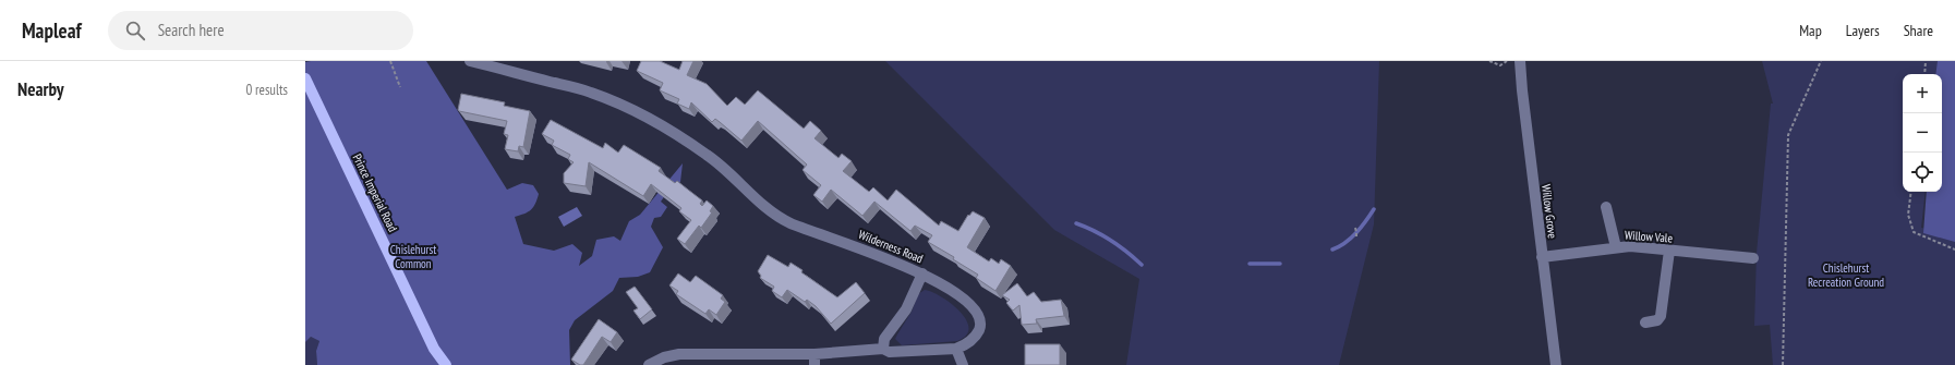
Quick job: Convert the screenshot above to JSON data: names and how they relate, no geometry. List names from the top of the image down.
{
  "streets": {
    "main road": ["Prince Imperial Road"],
    "street": ["Willow Grove", "Willow Vale", "Wilderness Road"]
  },
  "crossings": [
    ["Willow Grove", "Willow Vale"]
  ],
  "parks": ["Chislehurst Common", "Chislehurst Recreation Ground"],
  "page": {
    "header": "Mapleaf",
    "search": "Search here",
    "nav": ["Map", "Layers", "Share"],
    "heading": ["Nearby", "0 results"],
    "map_buttons": ["+", "−"]
  }
}
